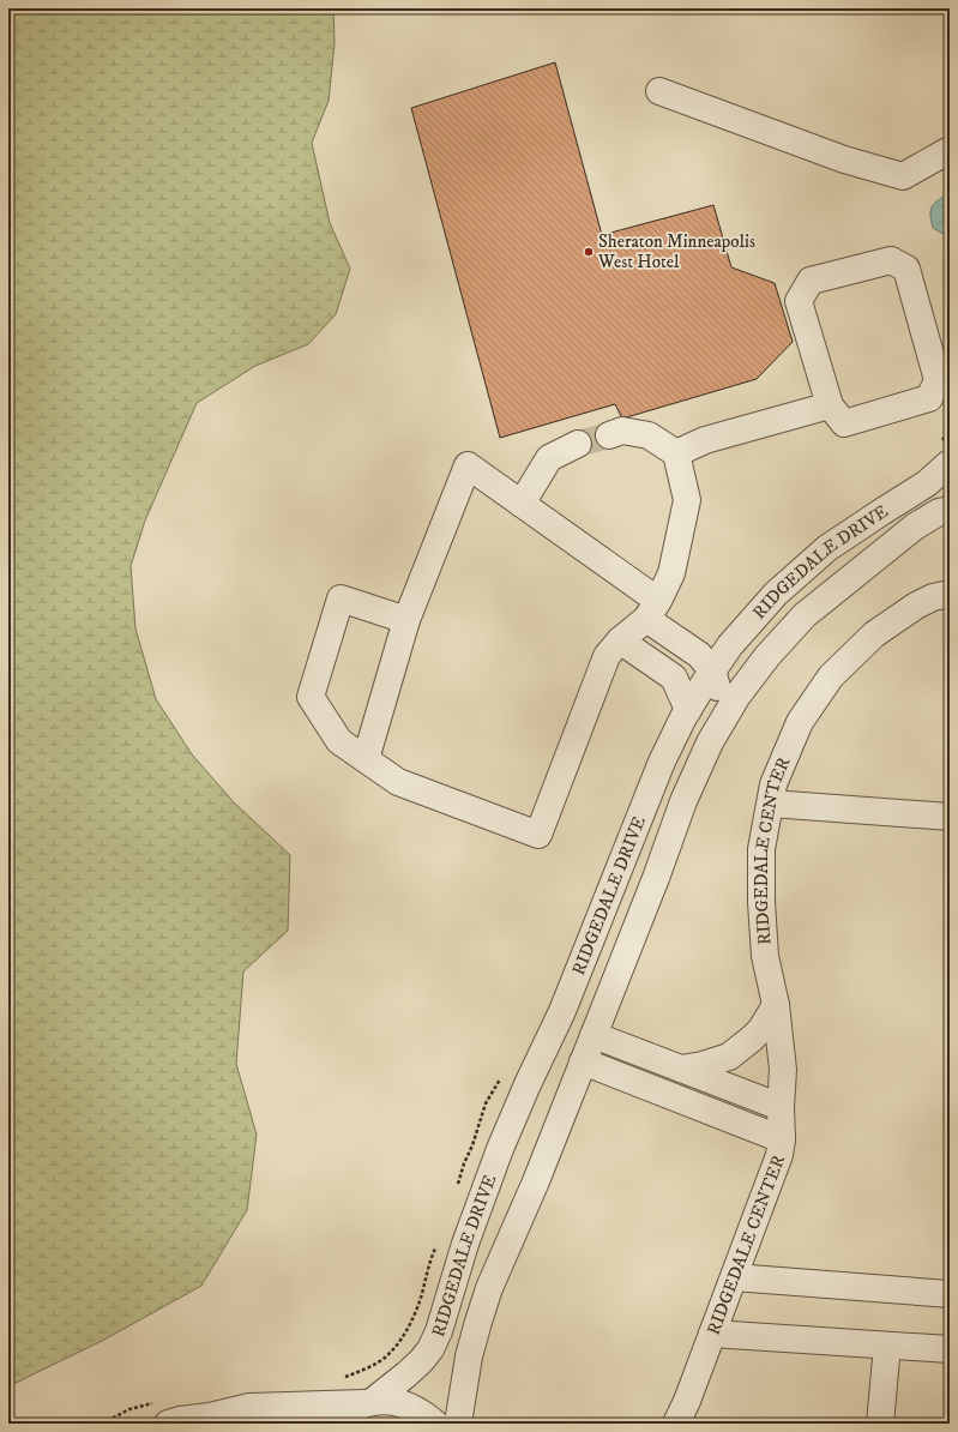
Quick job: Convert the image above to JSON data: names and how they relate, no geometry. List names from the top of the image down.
{
  "streets": {
    "street": ["RIDGEDALE DRIVE", "RIDGEDALE CENTER"]
  },
  "places": ["Sheraton Minneapolis West Hotel"]
}
